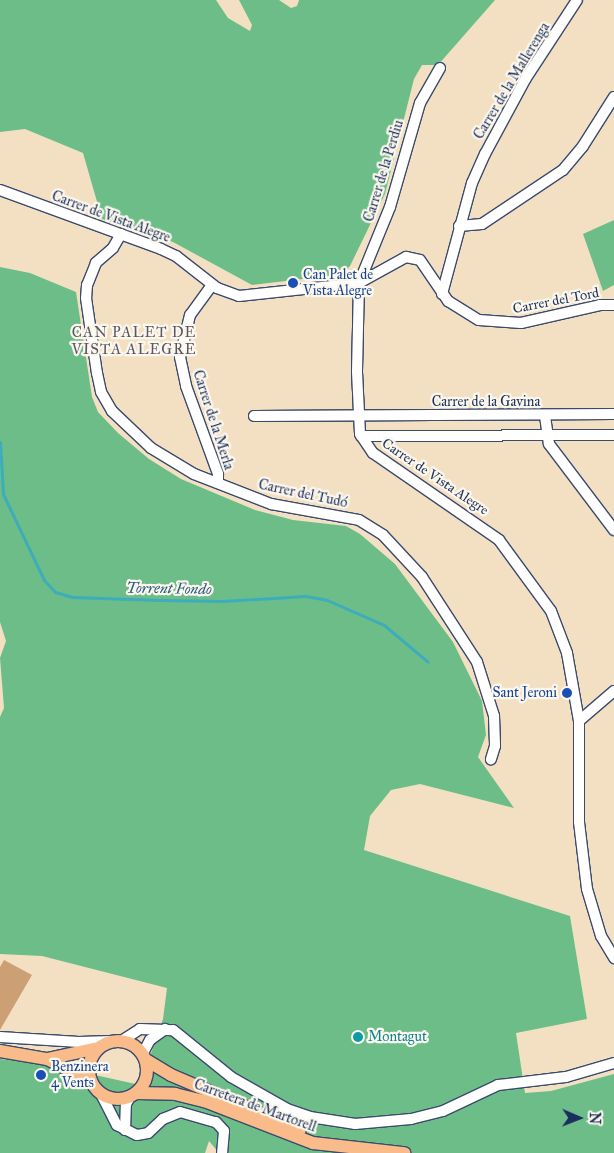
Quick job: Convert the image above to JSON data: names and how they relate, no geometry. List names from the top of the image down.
{
  "streets": {
    "main road": ["Carretera de Martorell"],
    "street": [
      "Carrer de la Mallerenga",
      "Carrer de la Perdiu",
      "Carrer de Vista Alegre",
      "Carrer del Tord",
      "Carrer de la Gavina",
      "Carrer de la Merla",
      "Carrer del Tudó"
    ]
  },
  "crossings": [
    ["Carrer de la Mallerenga", "Carrer del Tord"],
    ["Carrer de la Perdiu", "Carrer de Vista Alegre"],
    ["Carrer de la Perdiu", "Carrer del Tord"],
    ["Carrer de Vista Alegre", "Carrer del Tord"],
    ["Carrer de Vista Alegre", "Carrer de la Merla"],
    ["Carrer de Vista Alegre", "Carrer del Tudó"],
    ["Carrer de la Merla", "Carrer del Tudó"]
  ],
  "districts": ["CAN PALET DE VISTA ALEGRE"],
  "water": ["Torrent Fondo"],
  "places": [
    "Can Palet de Vista Alegre",
    "Sant Jeroni",
    "Montagut",
    "Benzinera 4 Vents"
  ],
  "north": "right"
}
